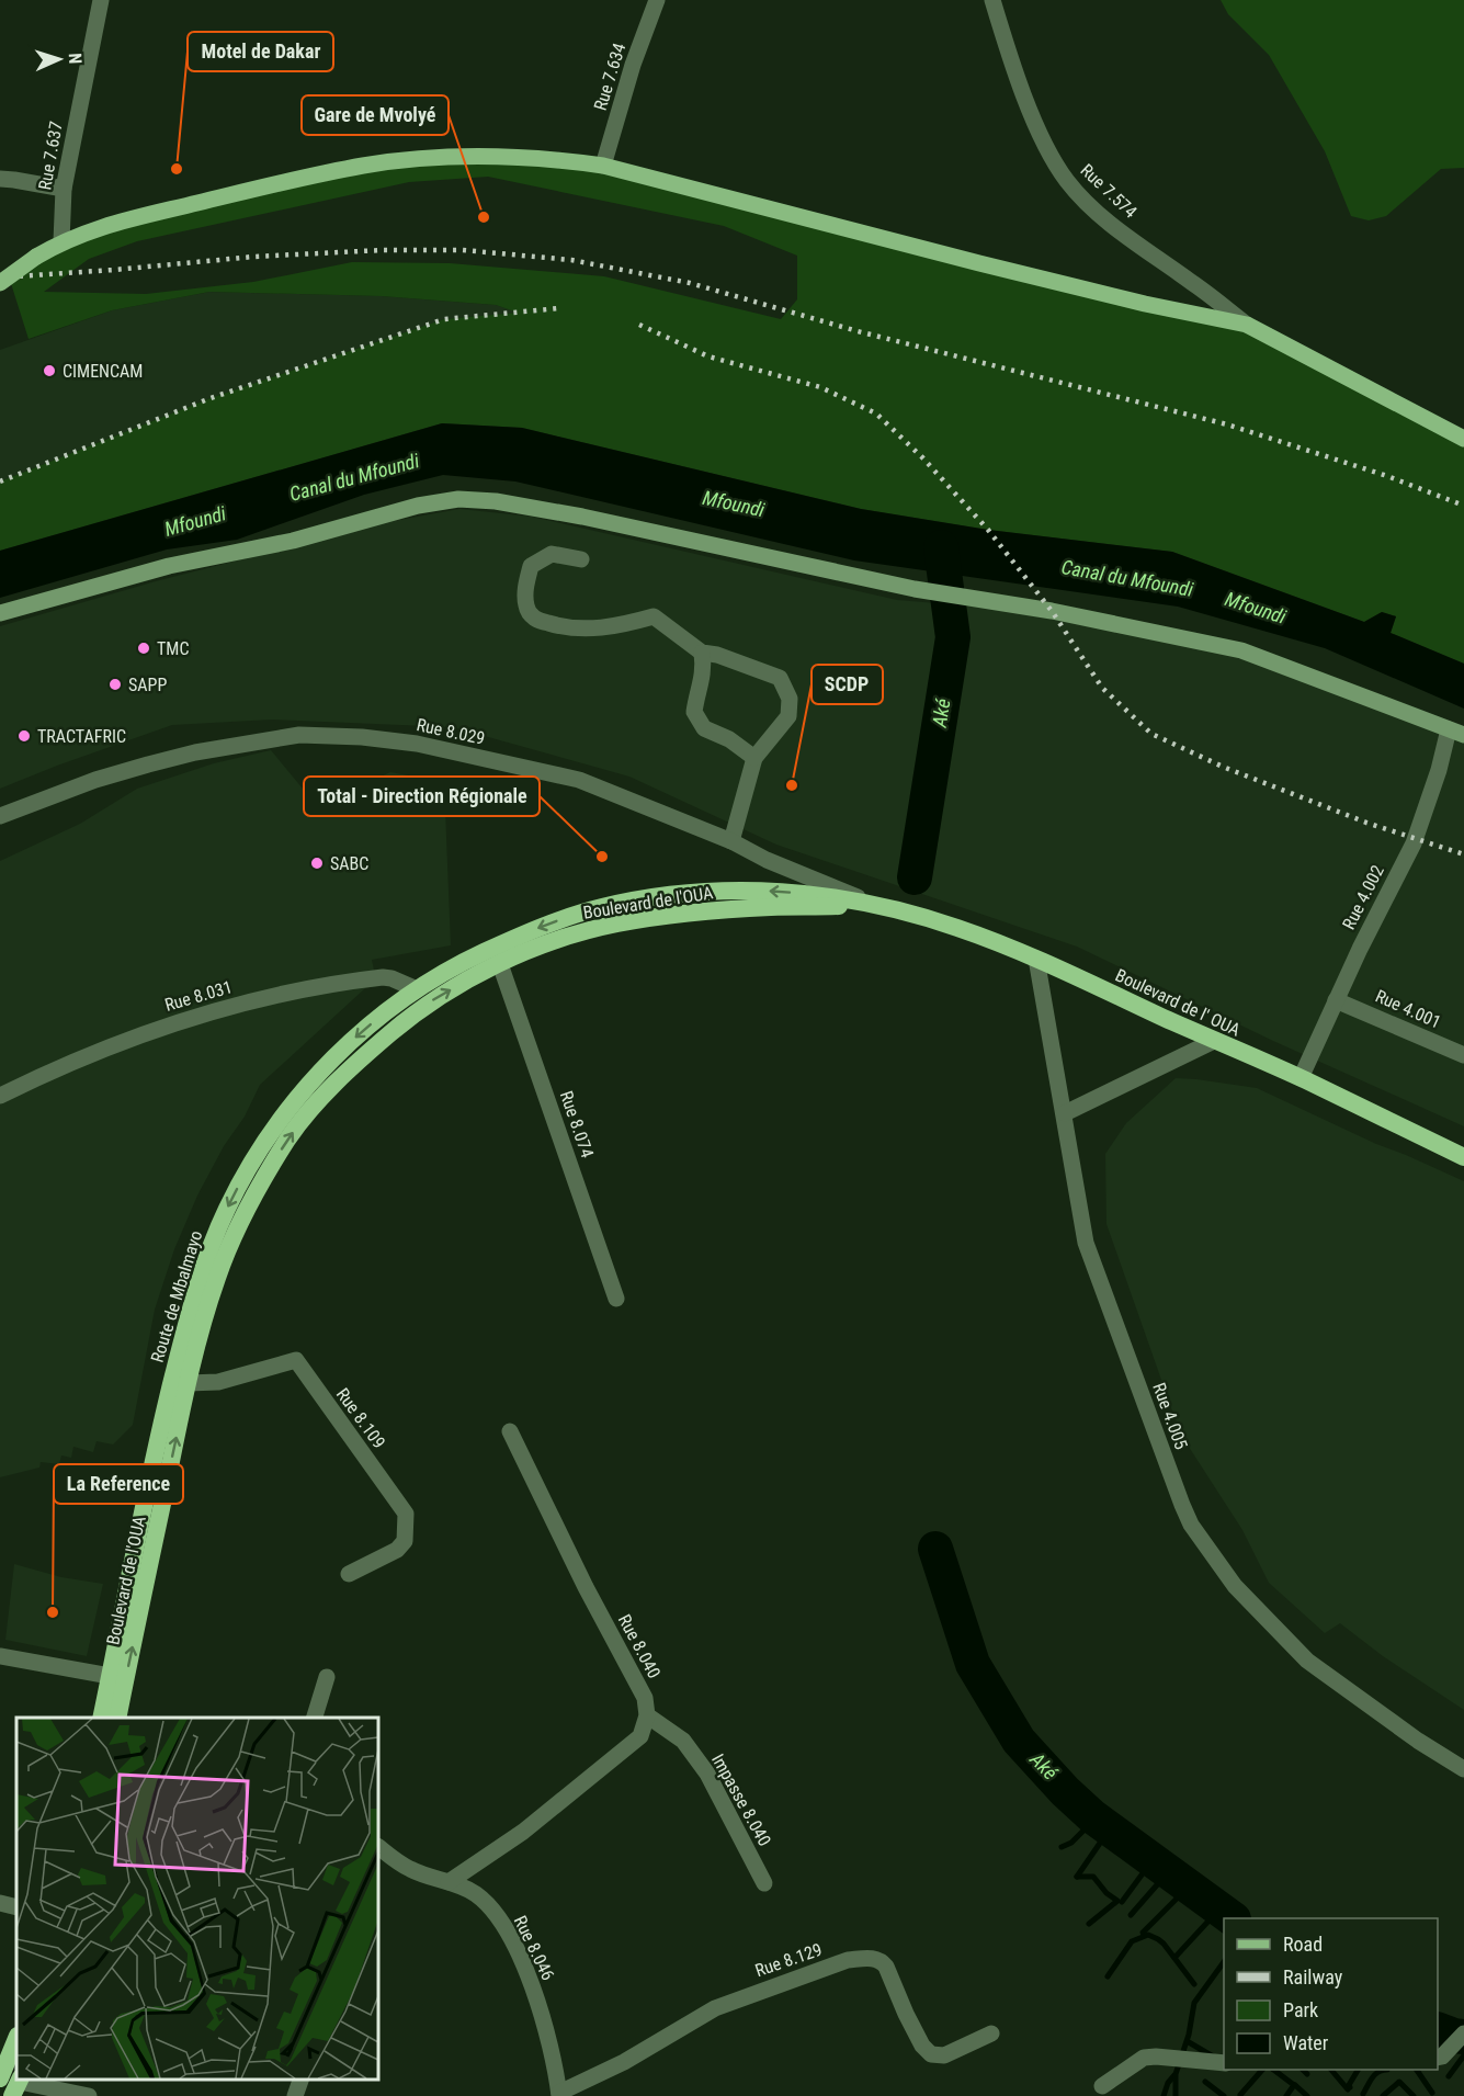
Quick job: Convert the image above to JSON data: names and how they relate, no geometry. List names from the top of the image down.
{
  "streets": {
    "highway": ["Boulevard de l'OUA", "Boulevard de l' OUA", "Route de Mbalmayo"],
    "street": [
      "Rue 7.634",
      "Rue 7.637",
      "Rue 7.574",
      "Rue 8.029",
      "Rue 4.002",
      "Rue 8.031",
      "Rue 4.001",
      "Rue 8.074",
      "Rue 4.005",
      "Rue 8.109",
      "Rue 8.040",
      "Impasse 8.040",
      "Rue 8.046",
      "Rue 8.129"
    ]
  },
  "crossings": [
    ["Rue 8.029", "Boulevard de l'OUA"],
    ["Rue 8.029", "Boulevard de l' OUA"],
    ["Rue 8.029", "Route de Mbalmayo"],
    ["Rue 4.002", "Boulevard de l' OUA"],
    ["Rue 4.002", "Rue 4.001"],
    ["Boulevard de l'OUA", "Boulevard de l' OUA"],
    ["Boulevard de l'OUA", "Rue 8.074"],
    ["Boulevard de l'OUA", "Route de Mbalmayo"],
    ["Boulevard de l'OUA", "Rue 8.109"],
    ["Rue 8.031", "Route de Mbalmayo"],
    ["Boulevard de l' OUA", "Route de Mbalmayo"],
    ["Boulevard de l' OUA", "Rue 4.005"],
    ["Rue 8.040", "Impasse 8.040"],
    ["Rue 8.046", "Rue 8.129"]
  ],
  "one_way": ["Boulevard de l'OUA", "Route de Mbalmayo"],
  "water": ["Canal du Mfoundi", "Mfoundi", "Aké"],
  "places": [
    "Motel de Dakar",
    "Gare de Mvolyé",
    "CIMENCAM",
    "TMC",
    "SAPP",
    "TRACTAFRIC",
    "SCDP",
    "Total - Direction Régionale",
    "SABC",
    "La Reference"
  ],
  "legend": [
    "Road",
    "Railway",
    "Park",
    "Water"
  ],
  "north": "right"
}
